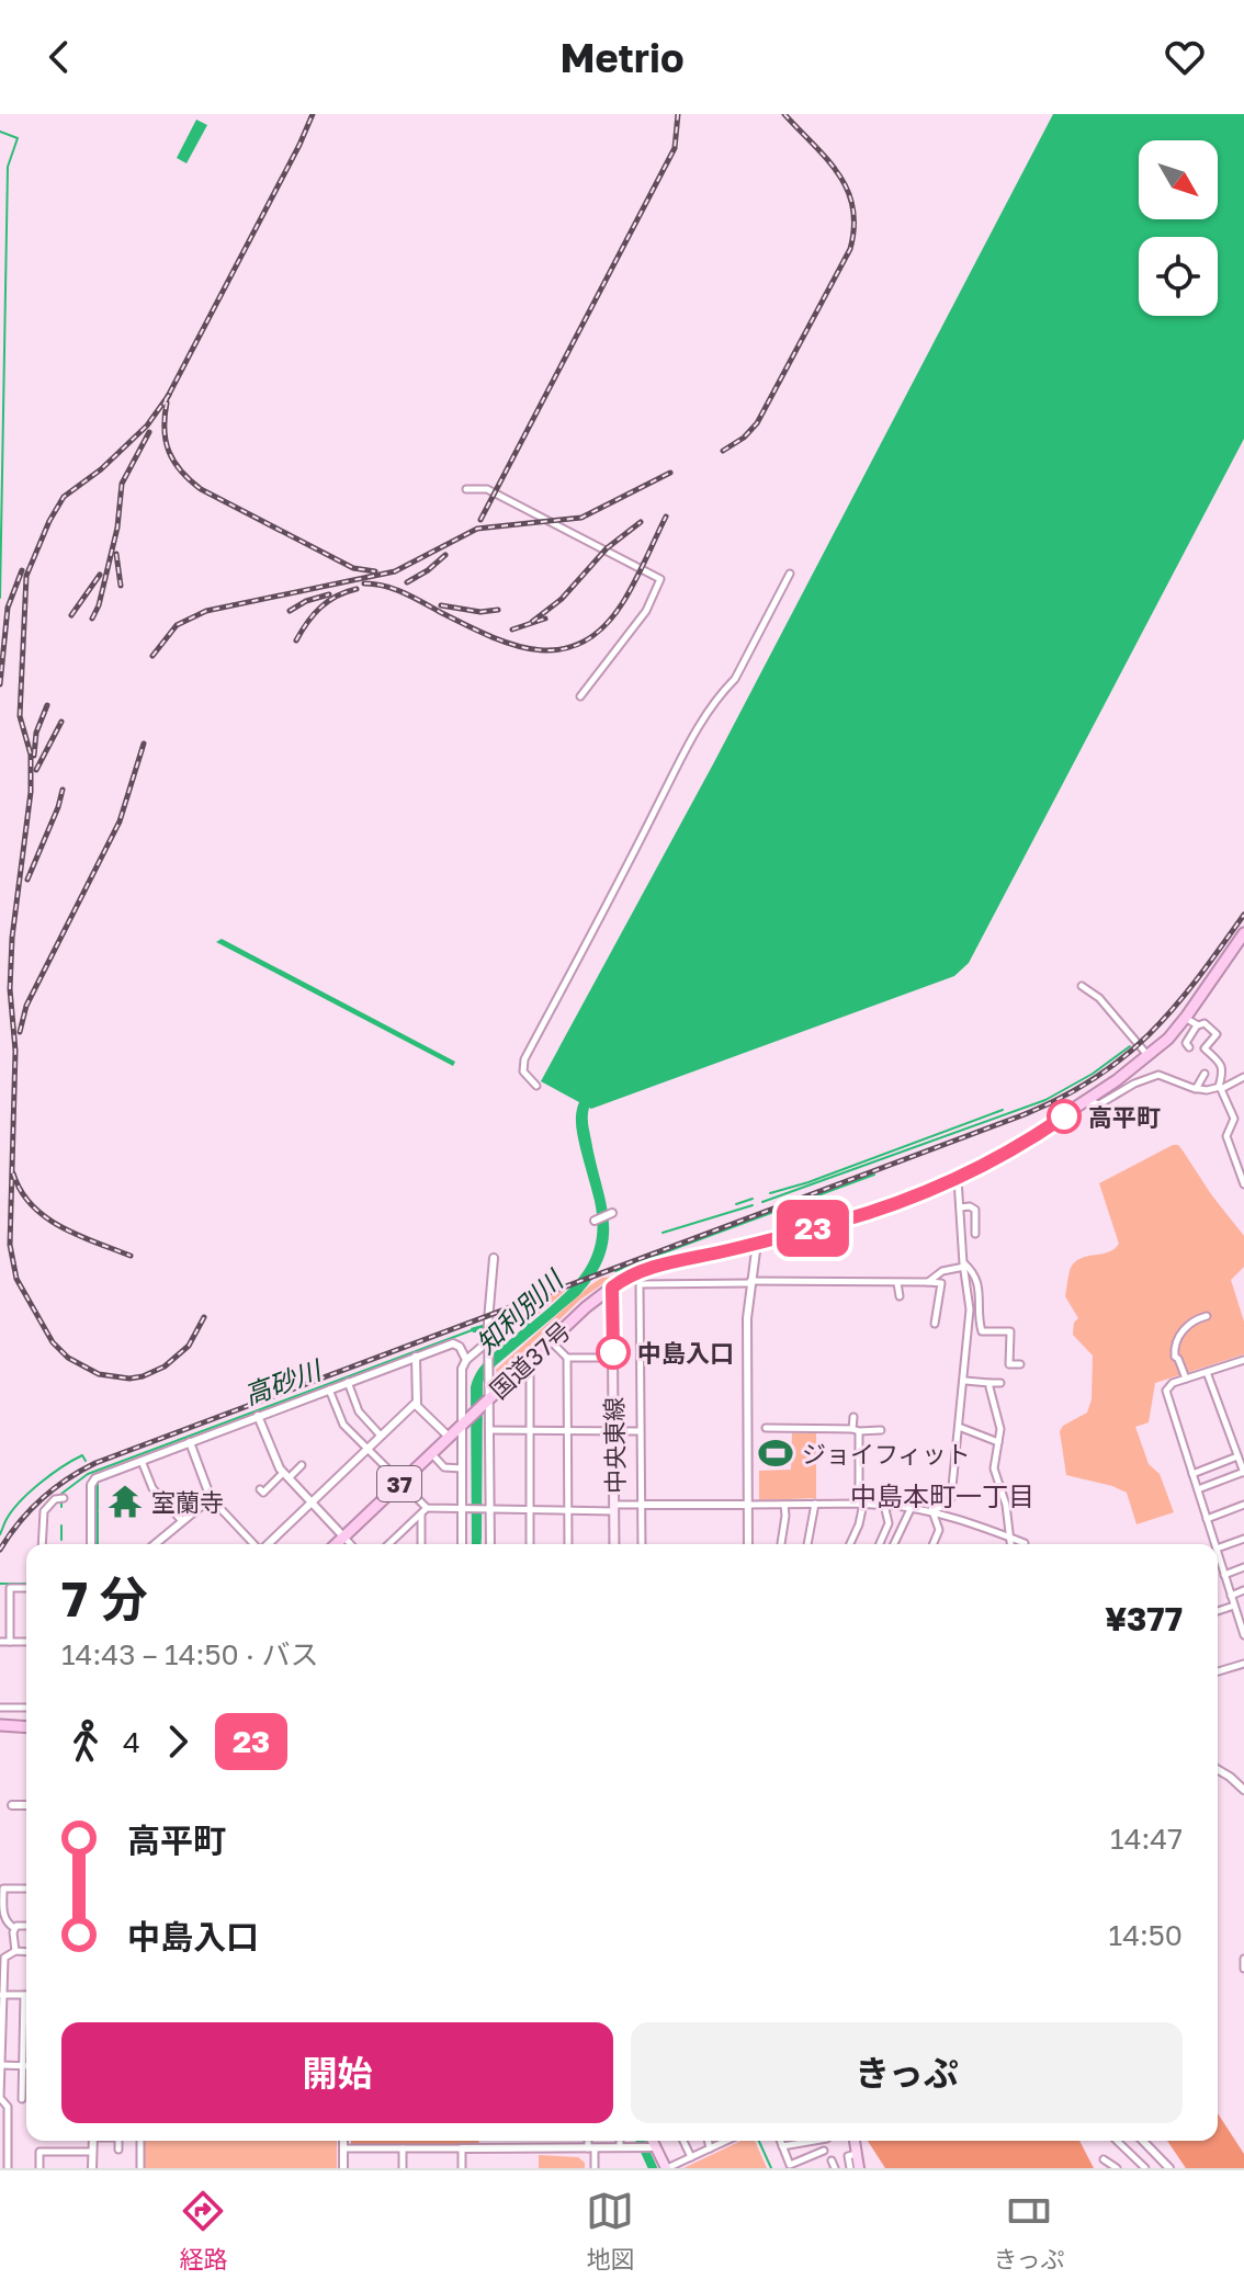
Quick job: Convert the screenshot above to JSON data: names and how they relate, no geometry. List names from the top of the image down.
{
  "streets": {
    "highway": ["国道37号", "37"],
    "main road": ["中央東線"]
  },
  "crossings": [
    ["国道37号", "中央東線"]
  ],
  "districts": ["中島本町一丁目"],
  "water": ["知利別川", "高砂川"],
  "places": {
    "other": ["高平町", "中島入口"],
    "sports": ["ジョイフィット"],
    "temple": ["室蘭寺"]
  },
  "lines": ["bus line 23"],
  "north": "bottom right",
  "page": {
    "header": "Metrio",
    "on_map": "23",
    "heading": ["7 分", "14:43 – 14:50 · バス", "¥377"],
    "legs": ["4", "23"],
    "list": [
      {
        "name": "高平町",
        "value": "14:47"
      },
      {
        "name": "中島入口",
        "value": "14:50"
      }
    ],
    "buttons": ["開始", "きっぷ"],
    "tabs": ["経路", "地図", "きっぷ"]
  }
}
